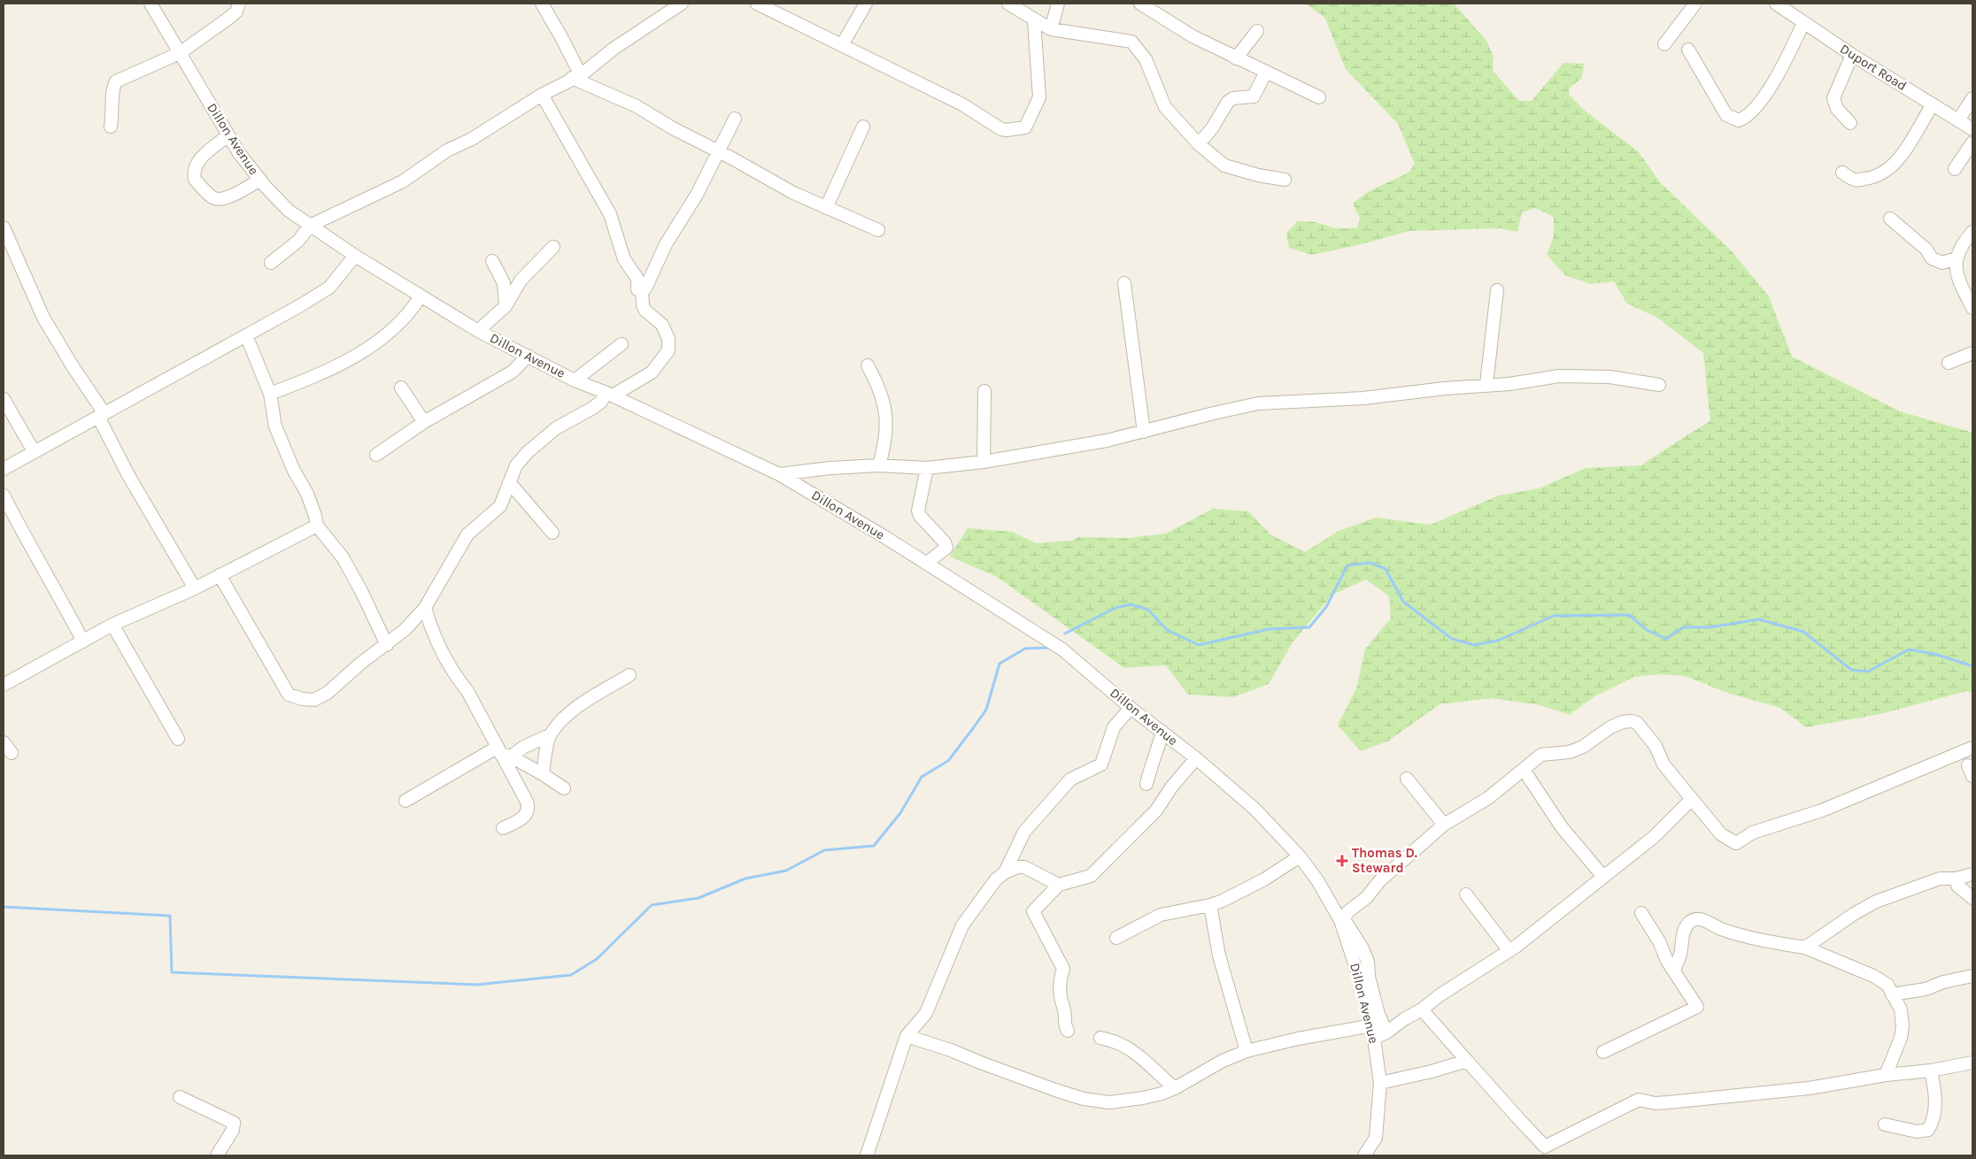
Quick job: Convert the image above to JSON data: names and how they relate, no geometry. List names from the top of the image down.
{
  "streets": {
    "street": ["Duport Road", "Dillon Avenue"]
  },
  "places": {
    "health": ["Thomas D. Steward"]
  }
}
